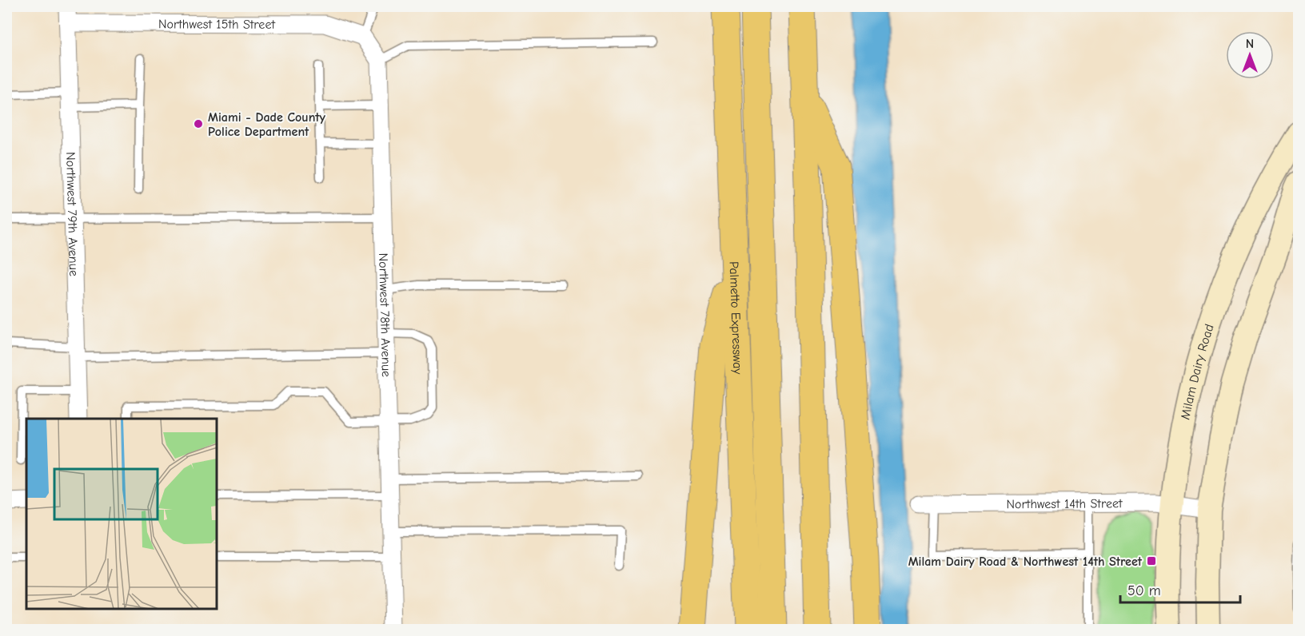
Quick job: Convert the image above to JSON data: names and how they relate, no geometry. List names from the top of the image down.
{
  "streets": {
    "highway": ["Palmetto Expressway"],
    "main road": ["Milam Dairy Road"],
    "street": [
      "Northwest 15th Street",
      "Northwest 79th Avenue",
      "Northwest 78th Avenue",
      "Northwest 14th Street"
    ]
  },
  "crossings": [
    ["Northwest 15th Street", "Northwest 79th Avenue"],
    ["Milam Dairy Road", "Northwest 14th Street"]
  ],
  "places": {
    "other": ["Miami - Dade County Police Department"],
    "transit": ["Milam Dairy Road & Northwest 14th Street"]
  },
  "scale_bar": "50 m",
  "north": "top"
}
